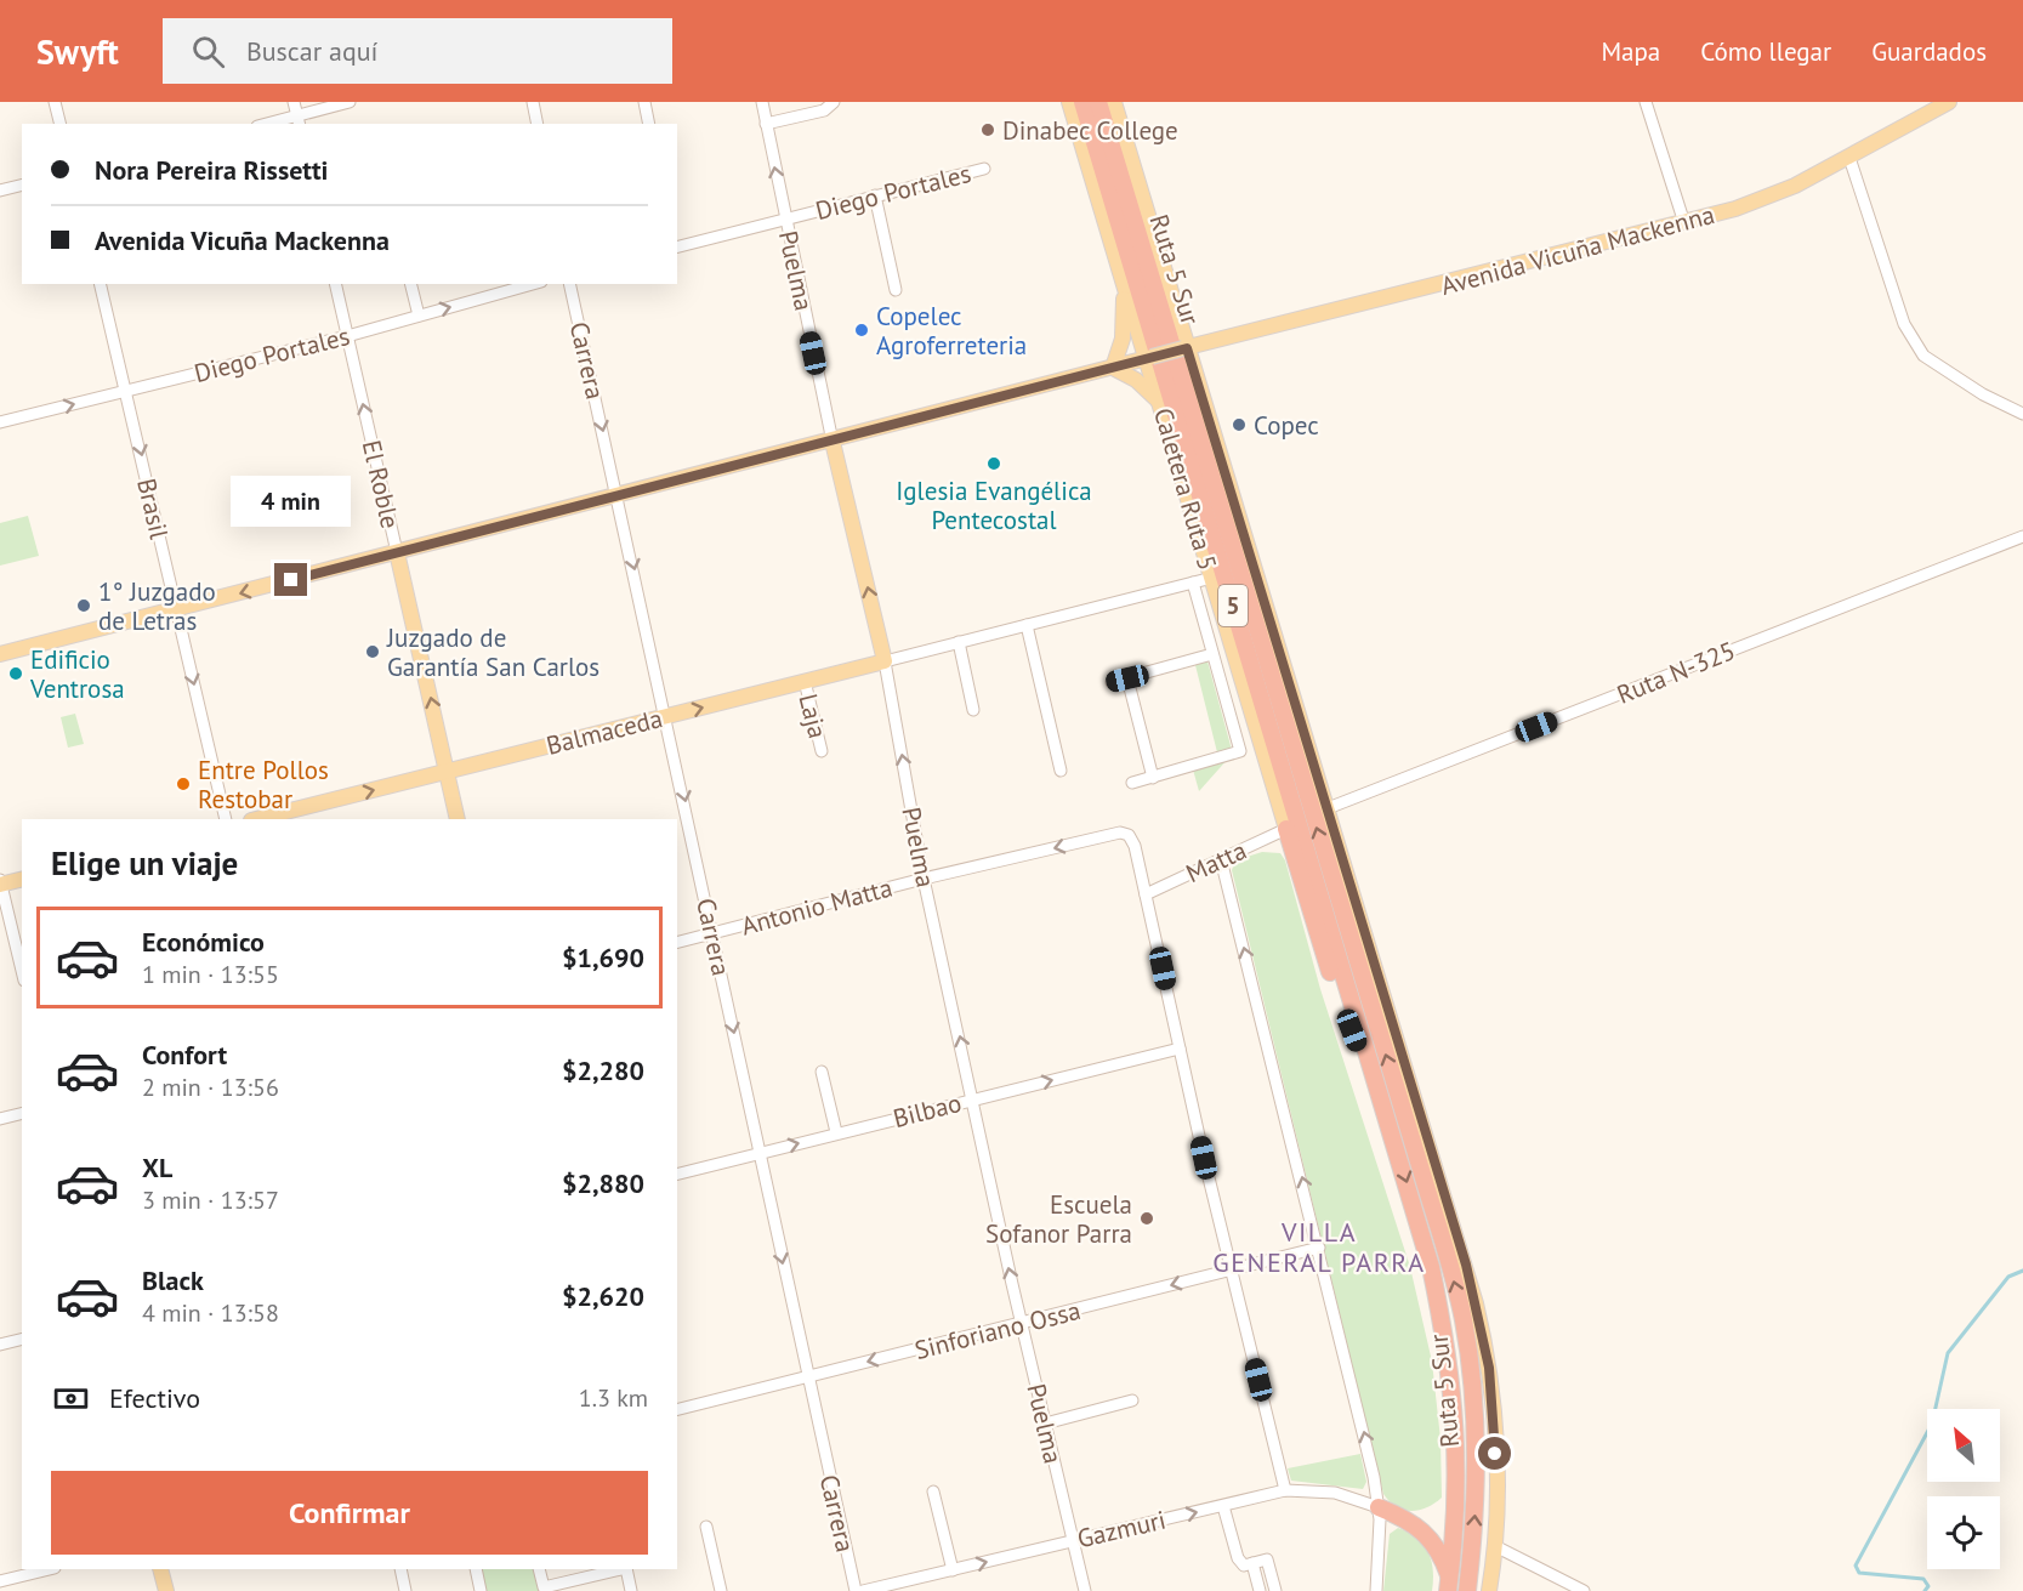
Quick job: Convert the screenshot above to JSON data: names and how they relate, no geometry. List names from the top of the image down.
{
  "streets": {
    "highway": ["Ruta 5 Sur", "5"],
    "main road": [
      "Avenida Vicuña Mackenna",
      "Puelma",
      "El Roble",
      "Caletera Ruta 5",
      "Balmaceda"
    ],
    "street": [
      "Diego Portales",
      "Carrera",
      "Brasil",
      "Ruta N-325",
      "Laja",
      "Matta",
      "Antonio Matta",
      "Bilbao",
      "Sinforiano Ossa",
      "Gazmuri"
    ]
  },
  "crossings": [
    ["Diego Portales", "Puelma"],
    ["Diego Portales", "El Roble"],
    ["Diego Portales", "Brasil"],
    ["Avenida Vicuña Mackenna", "Caletera Ruta 5"],
    ["Puelma", "Balmaceda"],
    ["Puelma", "Antonio Matta"],
    ["Puelma", "Bilbao"],
    ["Puelma", "Sinforiano Ossa"],
    ["Puelma", "Gazmuri"],
    ["Carrera", "Balmaceda"],
    ["Carrera", "Antonio Matta"],
    ["Carrera", "Bilbao"],
    ["Carrera", "Sinforiano Ossa"],
    ["El Roble", "Balmaceda"],
    ["Caletera Ruta 5", "Balmaceda"],
    ["Caletera Ruta 5", "Matta"],
    ["Laja", "Balmaceda"],
    ["Matta", "Antonio Matta"]
  ],
  "one_way": [
    "Puelma",
    "Carrera",
    "El Roble",
    "Brasil",
    "Antonio Matta",
    "Bilbao",
    "Sinforiano Ossa",
    "Gazmuri"
  ],
  "districts": ["VILLA GENERAL PARRA"],
  "places": [
    "Dinabec College",
    "Copelec Agroferreteria",
    "Copec",
    "Iglesia Evangélica Pentecostal",
    "1° Juzgado de Letras",
    "Juzgado de Garantía San Carlos",
    "Edificio Ventrosa",
    "Entre Pollos Restobar",
    "Escuela Sofanor Parra"
  ],
  "north": "top left",
  "page": {
    "header": "Swyft",
    "search": "Buscar aquí",
    "nav": ["Mapa", "Cómo llegar", "Guardados"],
    "banner": ["Nora Pereira Rissetti", "Avenida Vicuña Mackenna"],
    "bubble": "4 min",
    "heading": "Elige un viaje",
    "list": [
      {
        "name": "Económico",
        "note": "1 min · 13:55",
        "value": "$1,690"
      },
      {
        "name": "Confort",
        "note": "2 min · 13:56",
        "value": "$2,280"
      },
      {
        "name": "XL",
        "note": "3 min · 13:57",
        "value": "$2,880"
      },
      {
        "name": "Black",
        "note": "4 min · 13:58",
        "value": "$2,620"
      }
    ],
    "pay": ["Efectivo", "1.3 km"],
    "buttons": "Confirmar"
  }
}
